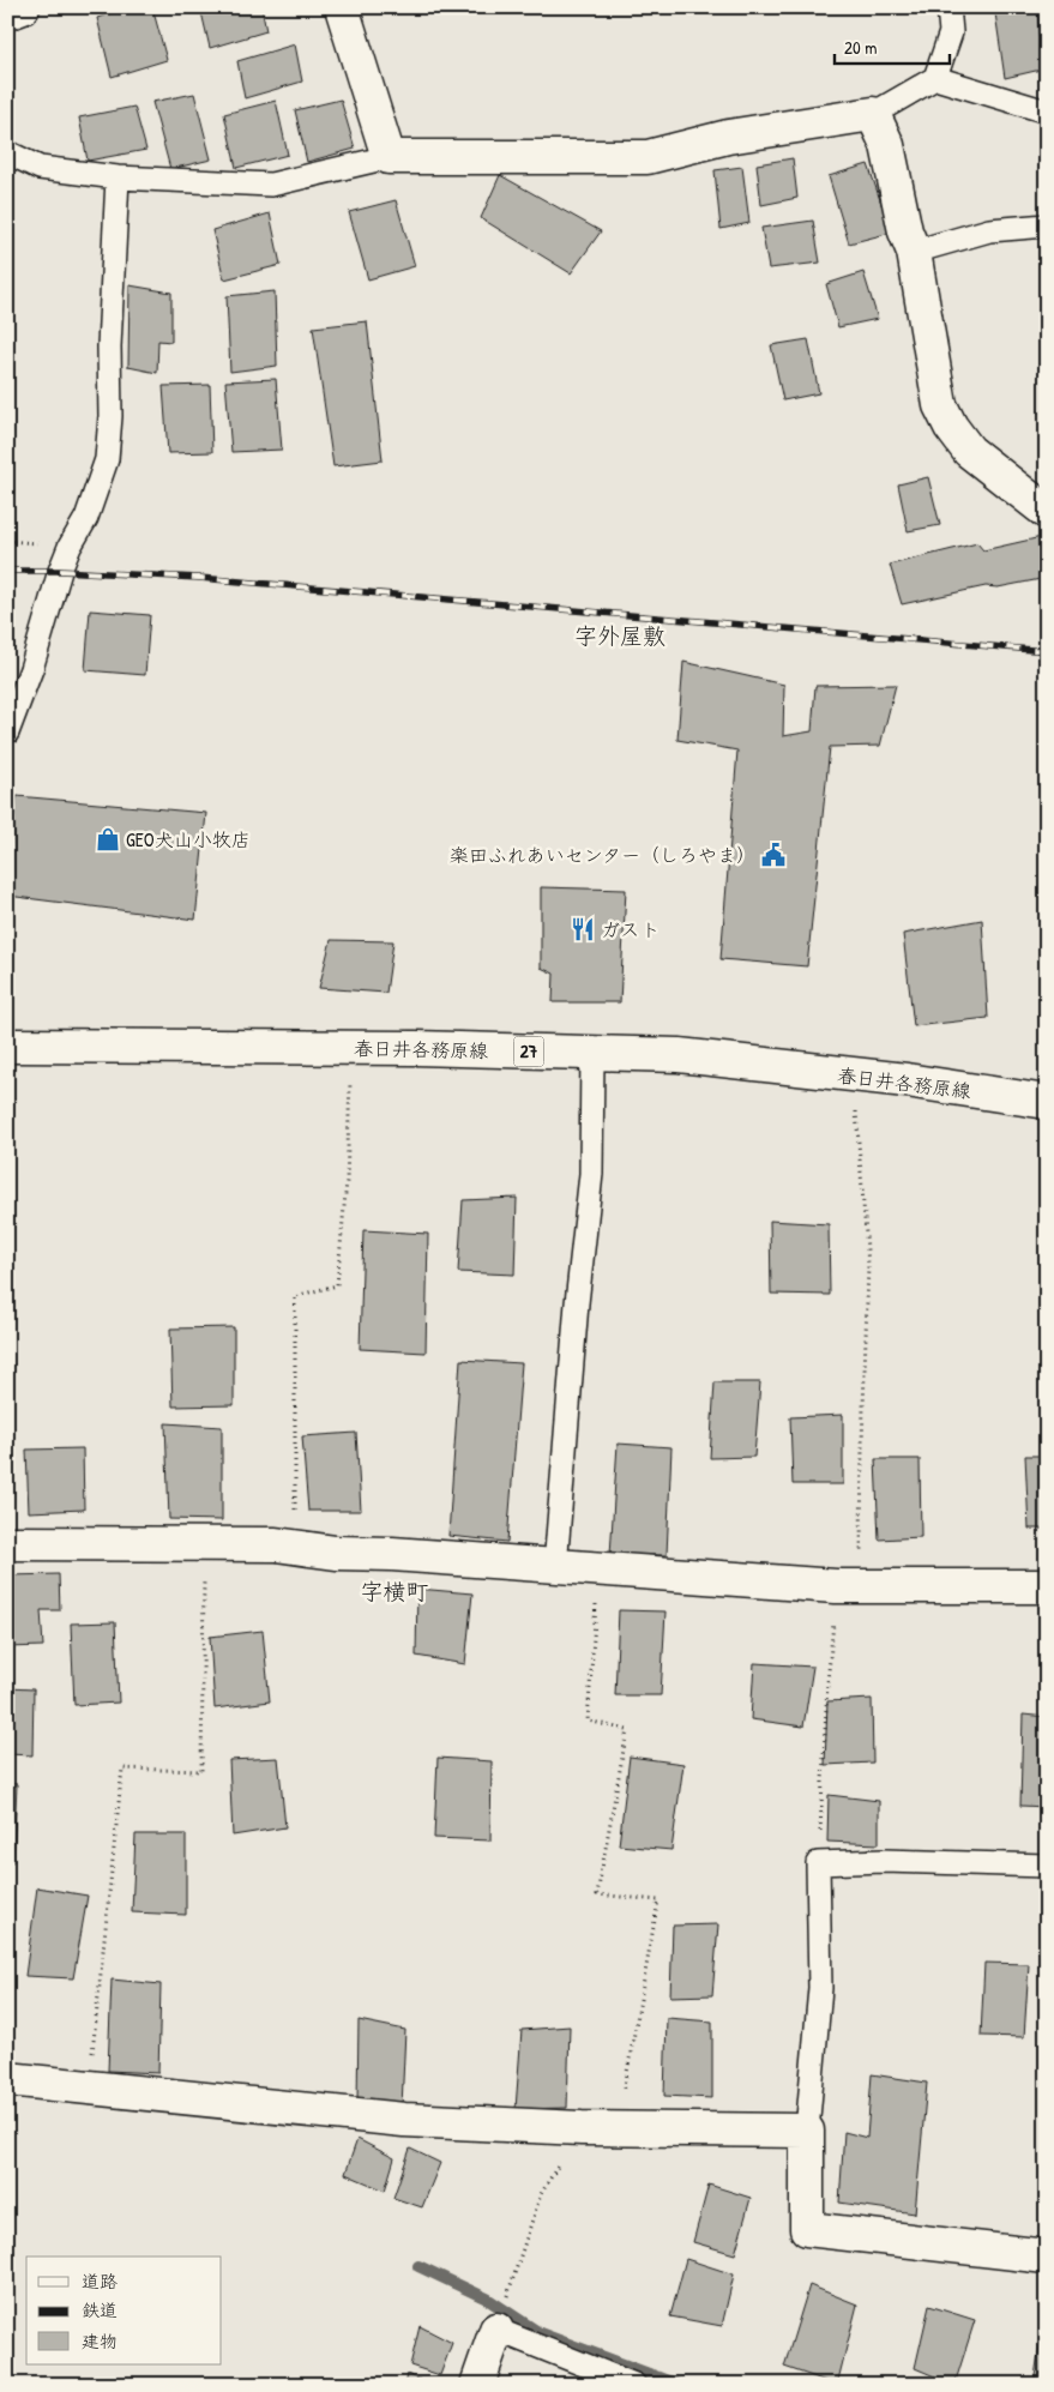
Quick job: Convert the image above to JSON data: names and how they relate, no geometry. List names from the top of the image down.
{
  "streets": {
    "street": ["春日井各務原線", "27"]
  },
  "districts": ["字外屋敷", "字横町"],
  "places": {
    "shop": ["GEO犬山小牧店"],
    "public building": ["楽田ふれあいセンター（しろやま）"],
    "restaurant": ["ガスト"]
  },
  "legend": ["道路", "鉄道", "建物"],
  "scale_bar": "20 m"
}
